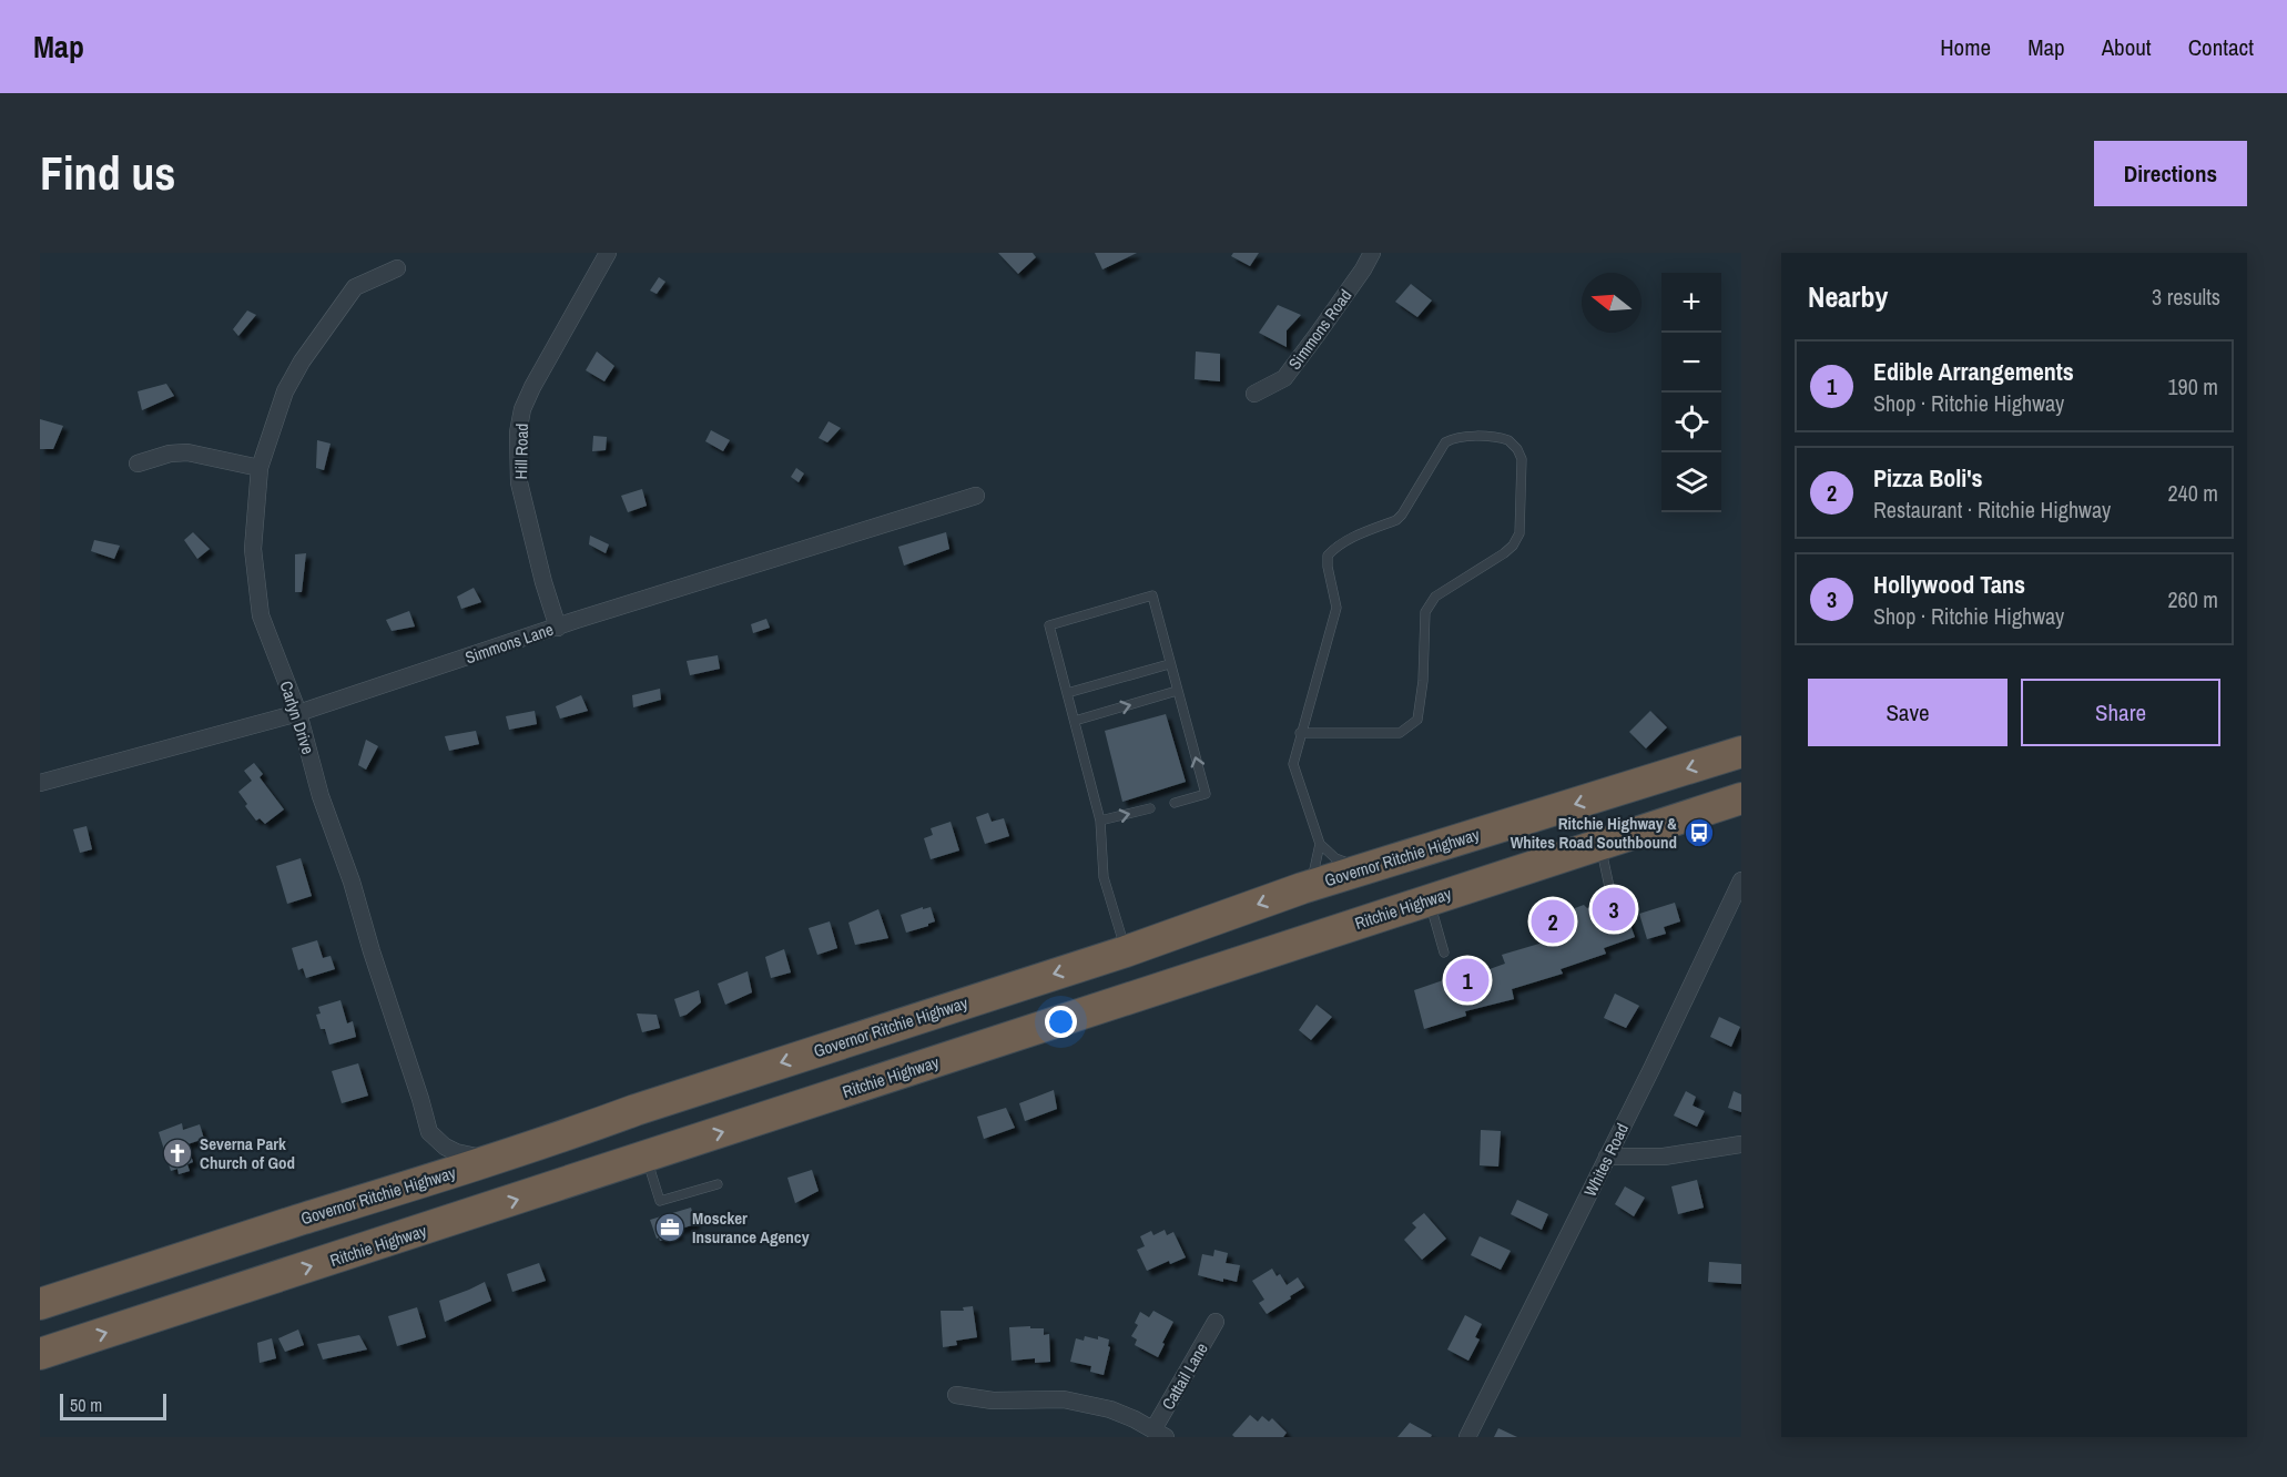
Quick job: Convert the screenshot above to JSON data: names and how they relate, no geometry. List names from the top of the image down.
{
  "streets": {
    "highway": ["Governor Ritchie Highway", "Ritchie Highway"],
    "street": [
      "Simmons Road",
      "Hill Road",
      "Simmons Lane",
      "Carlyn Drive",
      "Whites Road",
      "Cattail Lane"
    ]
  },
  "crossings": [
    ["Hill Road", "Simmons Lane"],
    ["Simmons Lane", "Carlyn Drive"],
    ["Carlyn Drive", "Governor Ritchie Highway"]
  ],
  "one_way": ["Governor Ritchie Highway", "Ritchie Highway"],
  "places": {
    "bus stop": ["Ritchie Highway & Whites Road Southbound"],
    "church": ["Severna Park Church of God"],
    "office": ["Moscker Insurance Agency"]
  },
  "scale_bar": "50 m",
  "north": "left",
  "page": {
    "header": "Map",
    "nav": [
      "Home",
      "Map",
      "About",
      "Contact"
    ],
    "buttons": [
      "Directions",
      ["Save", "Share"]
    ],
    "title": "Find us",
    "heading": ["Nearby", "3 results"],
    "map_buttons": ["+", "−"],
    "list": [
      {
        "mark": "1",
        "name": "Edible Arrangements",
        "note": "Shop · Ritchie Highway",
        "value": "190 m"
      },
      {
        "mark": "2",
        "name": "Pizza Boli's",
        "note": "Restaurant · Ritchie Highway",
        "value": "240 m"
      },
      {
        "mark": "3",
        "name": "Hollywood Tans",
        "note": "Shop · Ritchie Highway",
        "value": "260 m"
      }
    ],
    "pins": ["3", "2", "1"],
    "scale": "50 m"
  }
}
